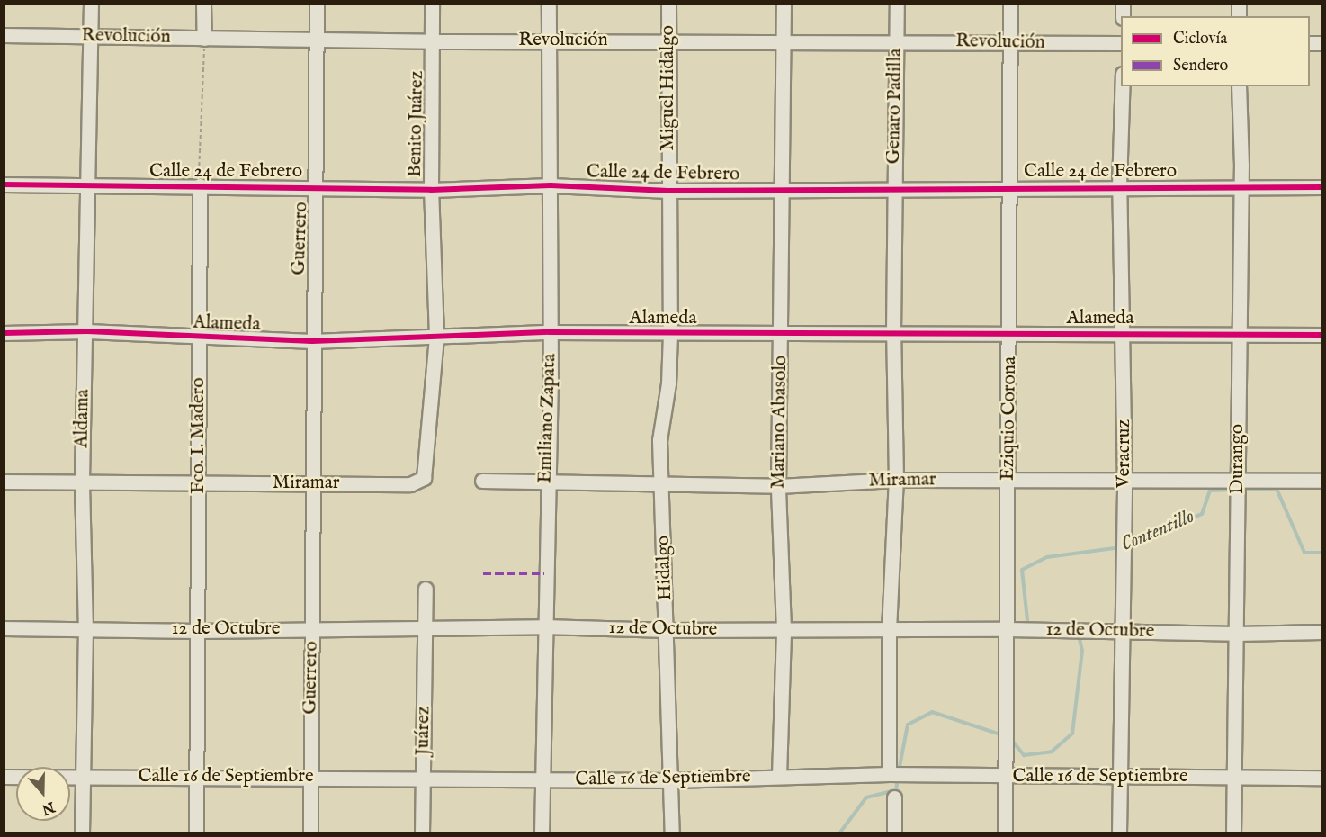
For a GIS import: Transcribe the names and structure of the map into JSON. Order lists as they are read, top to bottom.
{
  "streets": {
    "street": [
      "Revolución",
      "Miguel Hidalgo",
      "Genaro Padilla",
      "Benito Juárez",
      "Calle 24 de Febrero",
      "Guerrero",
      "Alameda",
      "Aldama",
      "Emiliano Zapata",
      "Eziquio Corona",
      "Mariano Abasolo",
      "Fco. I. Madero",
      "Veracruz",
      "Durango",
      "Miramar",
      "Hidalgo",
      "12 de Octubre",
      "Juárez",
      "Calle 16 de Septiembre"
    ]
  },
  "crossings": [
    ["Revolución", "Miguel Hidalgo"],
    ["Revolución", "Genaro Padilla"],
    ["Revolución", "Benito Juárez"],
    ["Revolución", "Guerrero"],
    ["Revolución", "Aldama"],
    ["Revolución", "Emiliano Zapata"],
    ["Revolución", "Eziquio Corona"],
    ["Revolución", "Mariano Abasolo"],
    ["Miguel Hidalgo", "Calle 24 de Febrero"],
    ["Miguel Hidalgo", "Alameda"],
    ["Miguel Hidalgo", "Hidalgo"],
    ["Genaro Padilla", "Calle 24 de Febrero"],
    ["Genaro Padilla", "Alameda"],
    ["Genaro Padilla", "Miramar"],
    ["Genaro Padilla", "12 de Octubre"],
    ["Genaro Padilla", "Calle 16 de Septiembre"],
    ["Benito Juárez", "Calle 24 de Febrero"],
    ["Benito Juárez", "Alameda"],
    ["Benito Juárez", "Miramar"],
    ["Calle 24 de Febrero", "Guerrero"],
    ["Calle 24 de Febrero", "Aldama"],
    ["Calle 24 de Febrero", "Emiliano Zapata"],
    ["Calle 24 de Febrero", "Eziquio Corona"],
    ["Calle 24 de Febrero", "Mariano Abasolo"],
    ["Calle 24 de Febrero", "Fco. I. Madero"],
    ["Calle 24 de Febrero", "Veracruz"],
    ["Calle 24 de Febrero", "Durango"],
    ["Guerrero", "Alameda"],
    ["Guerrero", "Miramar"],
    ["Guerrero", "12 de Octubre"],
    ["Guerrero", "Calle 16 de Septiembre"],
    ["Alameda", "Aldama"],
    ["Alameda", "Emiliano Zapata"],
    ["Alameda", "Eziquio Corona"],
    ["Alameda", "Mariano Abasolo"],
    ["Alameda", "Fco. I. Madero"],
    ["Alameda", "Veracruz"],
    ["Alameda", "Durango"],
    ["Alameda", "Miramar"],
    ["Alameda", "Hidalgo"],
    ["Aldama", "Miramar"],
    ["Aldama", "12 de Octubre"],
    ["Aldama", "Calle 16 de Septiembre"],
    ["Emiliano Zapata", "Miramar"],
    ["Emiliano Zapata", "12 de Octubre"],
    ["Emiliano Zapata", "Calle 16 de Septiembre"],
    ["Eziquio Corona", "Miramar"],
    ["Eziquio Corona", "12 de Octubre"],
    ["Eziquio Corona", "Calle 16 de Septiembre"],
    ["Mariano Abasolo", "Miramar"],
    ["Mariano Abasolo", "12 de Octubre"],
    ["Mariano Abasolo", "Calle 16 de Septiembre"],
    ["Fco. I. Madero", "Miramar"],
    ["Fco. I. Madero", "12 de Octubre"],
    ["Fco. I. Madero", "Calle 16 de Septiembre"],
    ["Veracruz", "Miramar"],
    ["Veracruz", "12 de Octubre"],
    ["Veracruz", "Calle 16 de Septiembre"],
    ["Durango", "Miramar"],
    ["Durango", "12 de Octubre"],
    ["Durango", "Calle 16 de Septiembre"],
    ["Miramar", "Hidalgo"],
    ["Hidalgo", "12 de Octubre"],
    ["Hidalgo", "Calle 16 de Septiembre"],
    ["12 de Octubre", "Juárez"],
    ["Juárez", "Calle 16 de Septiembre"]
  ],
  "water": ["Contentillo"],
  "legend": ["Ciclovía", "Sendero"],
  "north": "bottom"
}
